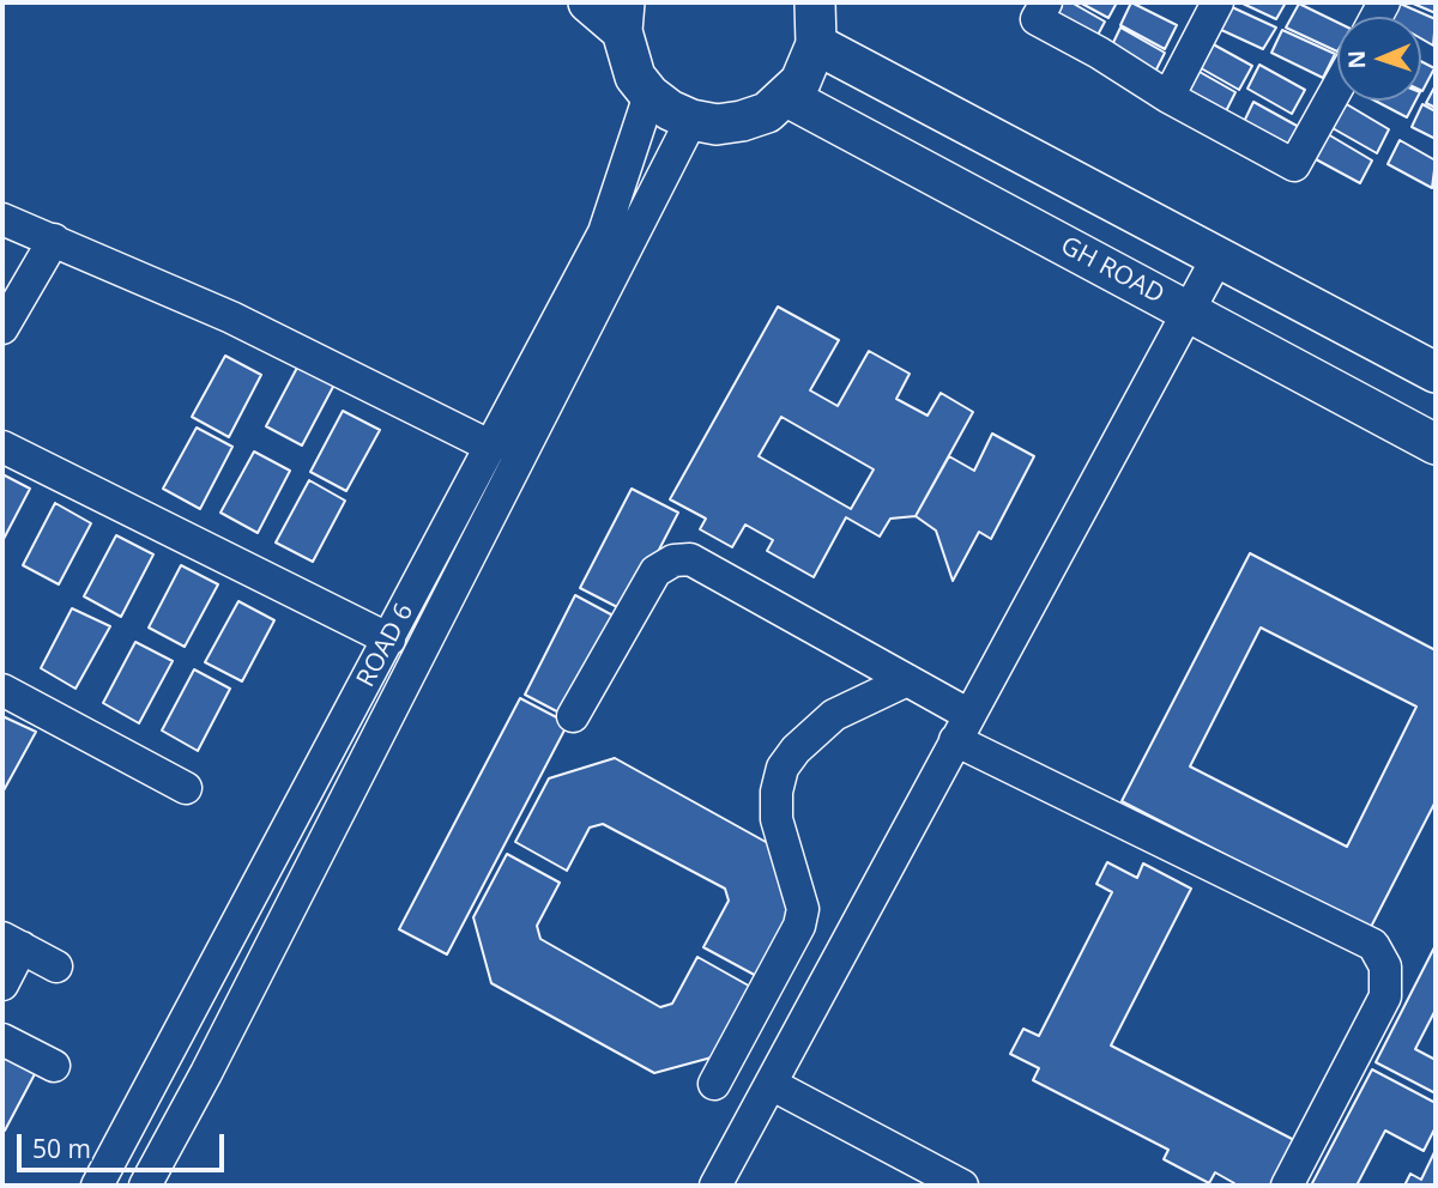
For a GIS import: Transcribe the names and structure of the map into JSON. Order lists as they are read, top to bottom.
{
  "streets": {
    "main road": ["GH ROAD"],
    "street": ["ROAD 6"]
  },
  "scale_bar": "50 m",
  "north": "left"
}
